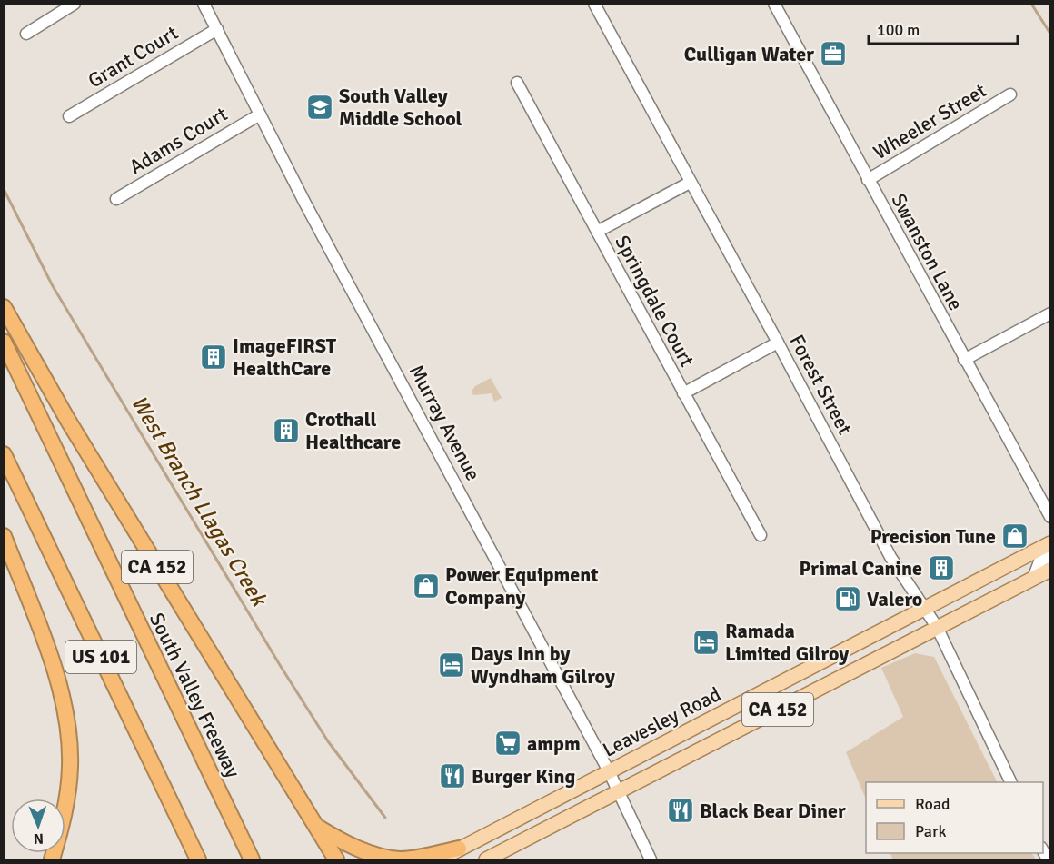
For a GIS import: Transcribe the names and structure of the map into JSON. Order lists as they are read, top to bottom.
{
  "streets": {
    "highway": ["CA 152", "US 101", "South Valley Freeway"],
    "main road": ["Leavesley Road"],
    "street": [
      "Grant Court",
      "Wheeler Street",
      "Adams Court",
      "Swanston Lane",
      "Springdale Court",
      "Forest Street",
      "Murray Avenue"
    ]
  },
  "crossings": [
    ["Grant Court", "Murray Avenue"],
    ["Wheeler Street", "Swanston Lane"],
    ["Adams Court", "Murray Avenue"],
    ["Forest Street", "Leavesley Road"],
    ["Murray Avenue", "Leavesley Road"],
    ["CA 152", "Leavesley Road"]
  ],
  "water": ["West Branch Llagas Creek"],
  "places": {
    "office": ["Culligan Water"],
    "school or university": ["South Valley Middle School"],
    "building": ["ImageFIRST HealthCare", "Crothall Healthcare", "Primal Canine"],
    "shop": ["Precision Tune", "Power Equipment Company"],
    "fuel station": ["Valero"],
    "hotel": ["Ramada Limited Gilroy", "Days Inn by Wyndham Gilroy"],
    "supermarket": ["ampm"],
    "restaurant": ["Burger King", "Black Bear Diner"]
  },
  "legend": ["Road", "Park"],
  "scale_bar": "100 m",
  "north": "bottom"
}
